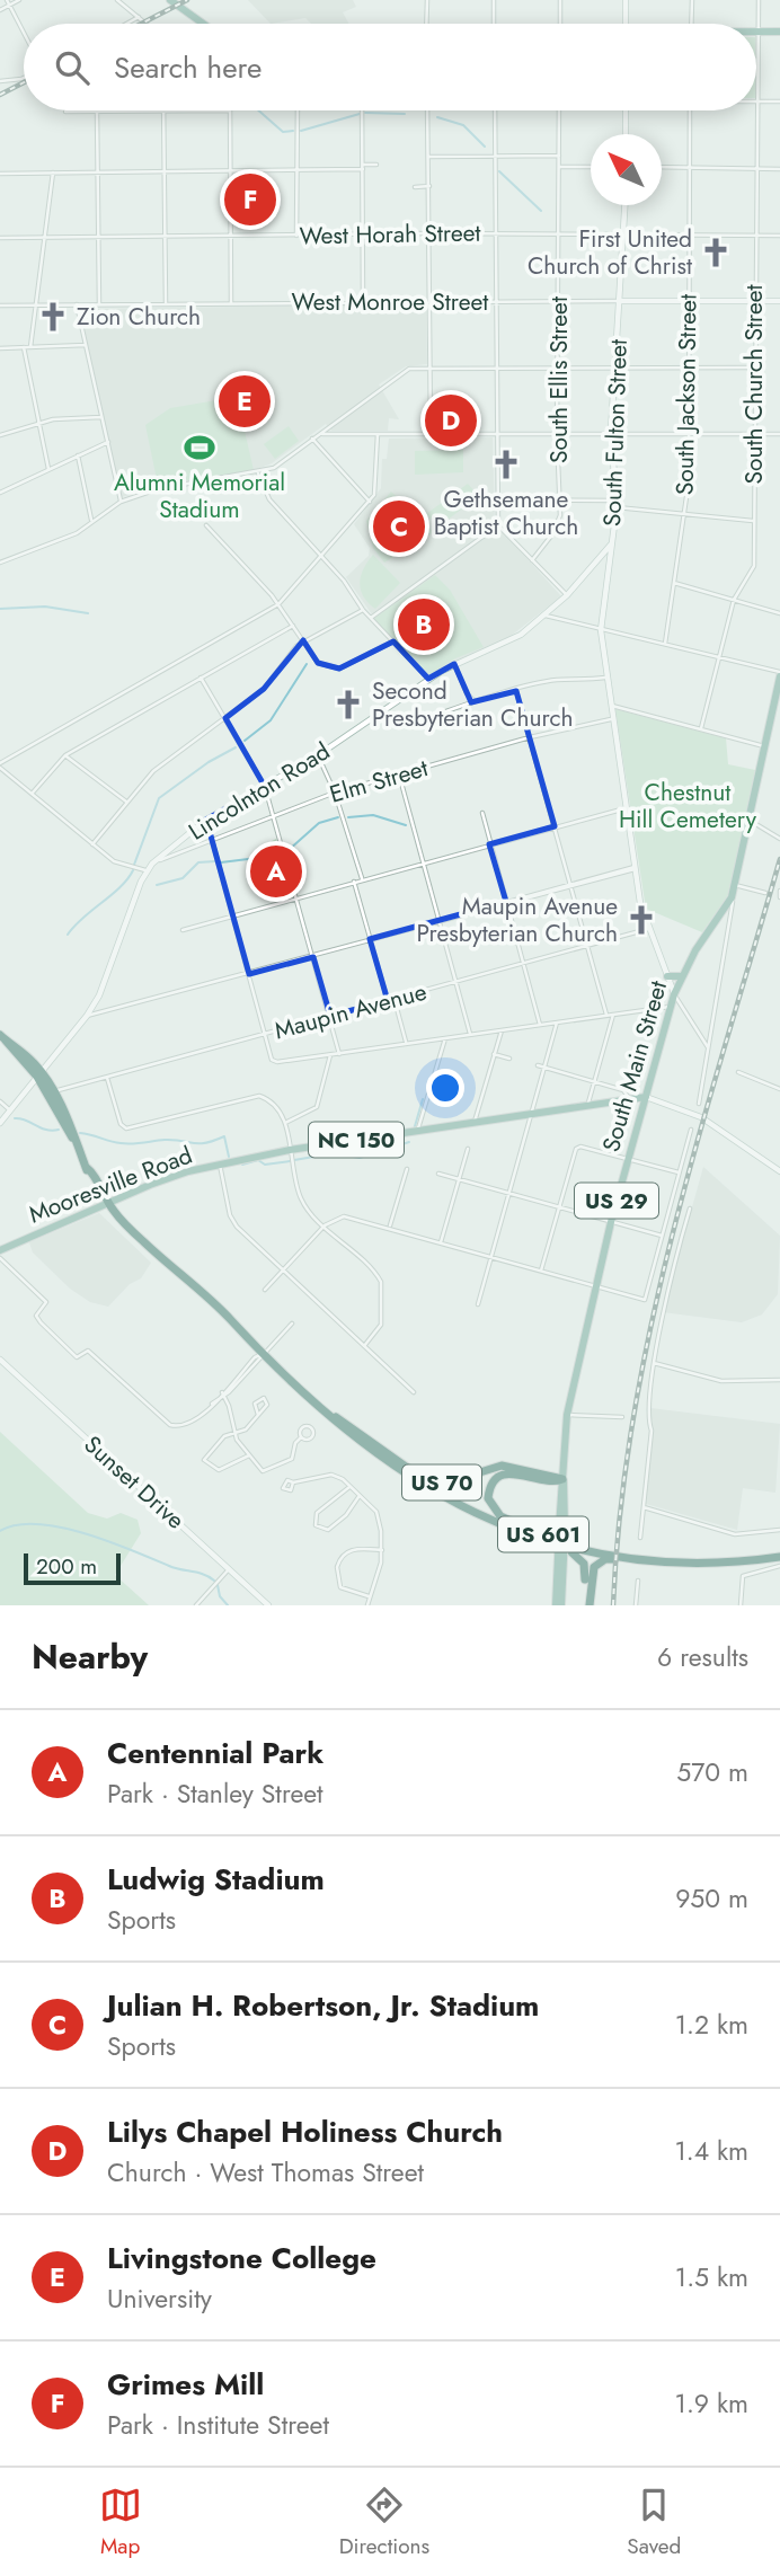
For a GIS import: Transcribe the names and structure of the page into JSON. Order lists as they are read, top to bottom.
{
  "streets": {
    "highway": ["US 70", "US 601"],
    "main road": [
      "South Main Street",
      "NC 150",
      "Mooresville Road",
      "US 29"
    ],
    "street": [
      "West Horah Street",
      "West Monroe Street",
      "South Ellis Street",
      "South Church Street",
      "South Jackson Street",
      "South Fulton Street",
      "Elm Street",
      "Lincolnton Road",
      "Maupin Avenue",
      "Sunset Drive"
    ]
  },
  "crossings": [
    ["West Horah Street", "South Ellis Street"],
    ["West Horah Street", "South Church Street"],
    ["West Horah Street", "South Jackson Street"],
    ["West Horah Street", "South Fulton Street"],
    ["West Monroe Street", "South Ellis Street"],
    ["West Monroe Street", "South Church Street"],
    ["West Monroe Street", "South Jackson Street"],
    ["West Monroe Street", "South Fulton Street"],
    ["South Fulton Street", "Elm Street"],
    ["South Fulton Street", "Lincolnton Road"],
    ["South Fulton Street", "Maupin Avenue"],
    ["South Fulton Street", "South Main Street"],
    ["Elm Street", "Lincolnton Road"],
    ["Lincolnton Road", "US 70"],
    ["Maupin Avenue", "US 70"],
    ["South Main Street", "Mooresville Road"],
    ["South Main Street", "US 70"],
    ["Mooresville Road", "US 70"],
    ["US 70", "US 601"]
  ],
  "parks": ["Chestnut Hill Cemetery"],
  "places": {
    "church": [
      "First United Church of Christ",
      "Zion Church",
      "Gethsemane Baptist Church",
      "Second Presbyterian Church",
      "Maupin Avenue Presbyterian Church"
    ],
    "sports": ["Alumni Memorial Stadium"]
  },
  "scale_bar": "200 m",
  "north": "top left",
  "page": {
    "search": "Search here",
    "pins": [
      "F",
      "E",
      "D",
      "C",
      "B",
      "A"
    ],
    "scale": "200 m",
    "heading": ["Nearby", "6 results"],
    "list": [
      {
        "mark": "A",
        "name": "Centennial Park",
        "note": "Park · Stanley Street",
        "value": "570 m"
      },
      {
        "mark": "B",
        "name": "Ludwig Stadium",
        "note": "Sports",
        "value": "950 m"
      },
      {
        "mark": "C",
        "name": "Julian H. Robertson, Jr. Stadium",
        "note": "Sports",
        "value": "1.2 km"
      },
      {
        "mark": "D",
        "name": "Lilys Chapel Holiness Church",
        "note": "Church · West Thomas Street",
        "value": "1.4 km"
      },
      {
        "mark": "E",
        "name": "Livingstone College",
        "note": "University",
        "value": "1.5 km"
      },
      {
        "mark": "F",
        "name": "Grimes Mill",
        "note": "Park · Institute Street",
        "value": "1.9 km"
      }
    ],
    "nav": ["Map", "Directions", "Saved"]
  }
}
